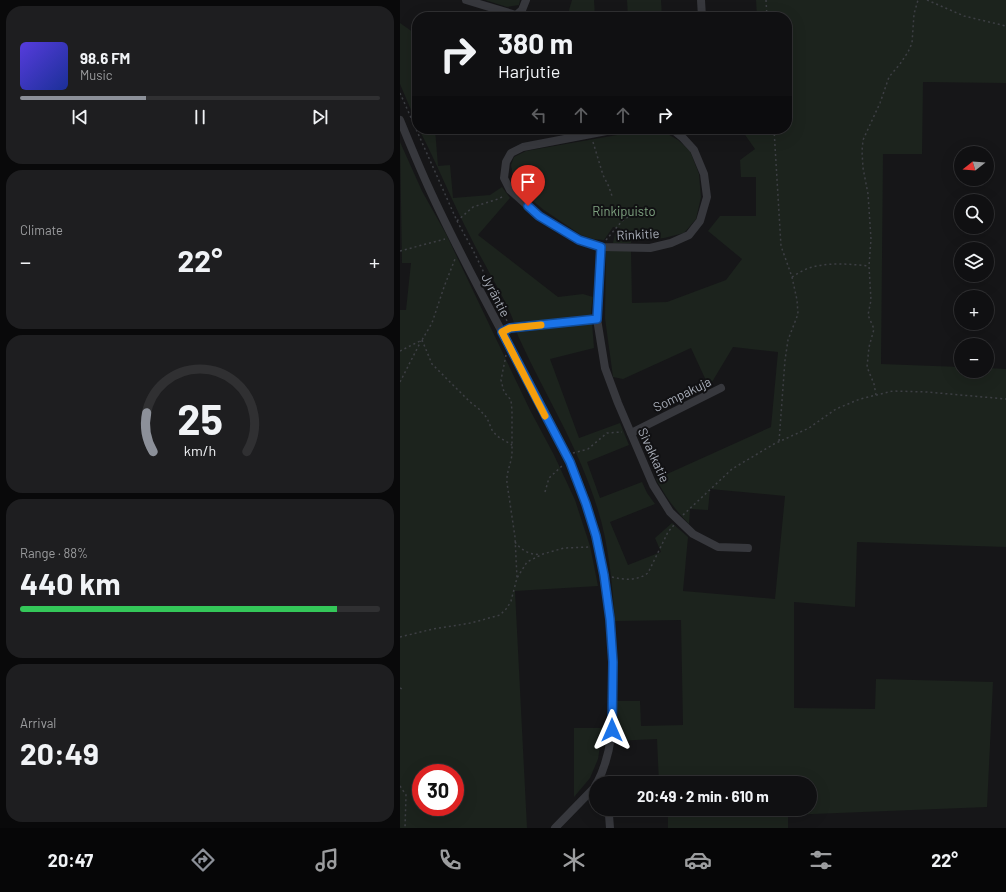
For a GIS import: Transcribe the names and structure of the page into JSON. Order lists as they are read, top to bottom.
{
  "streets": {
    "street": [
      "Rinkitie",
      "Jyräntie",
      "Sompakuja",
      "Sivakkatie"
    ]
  },
  "crossings": [
    ["Rinkitie", "Sivakkatie"],
    ["Sompakuja", "Sivakkatie"]
  ],
  "parks": ["Rinkipuisto"],
  "north": "left",
  "page": {
    "turn": ["380 m", "Harjutie"],
    "song": ["98.6 FM", "Music"],
    "map_buttons": ["+", "−"],
    "tile": [
      "Climate",
      ["Range · 88%", "440 km"],
      ["Arrival", "20:49"]
    ],
    "heat": ["−", "22°", "+"],
    "limit": "30",
    "trip": "20:49 · 2 min · 610 m",
    "tabs": ["20:47", "22°"],
    "gauge": ["25", "km/h"]
  }
}
